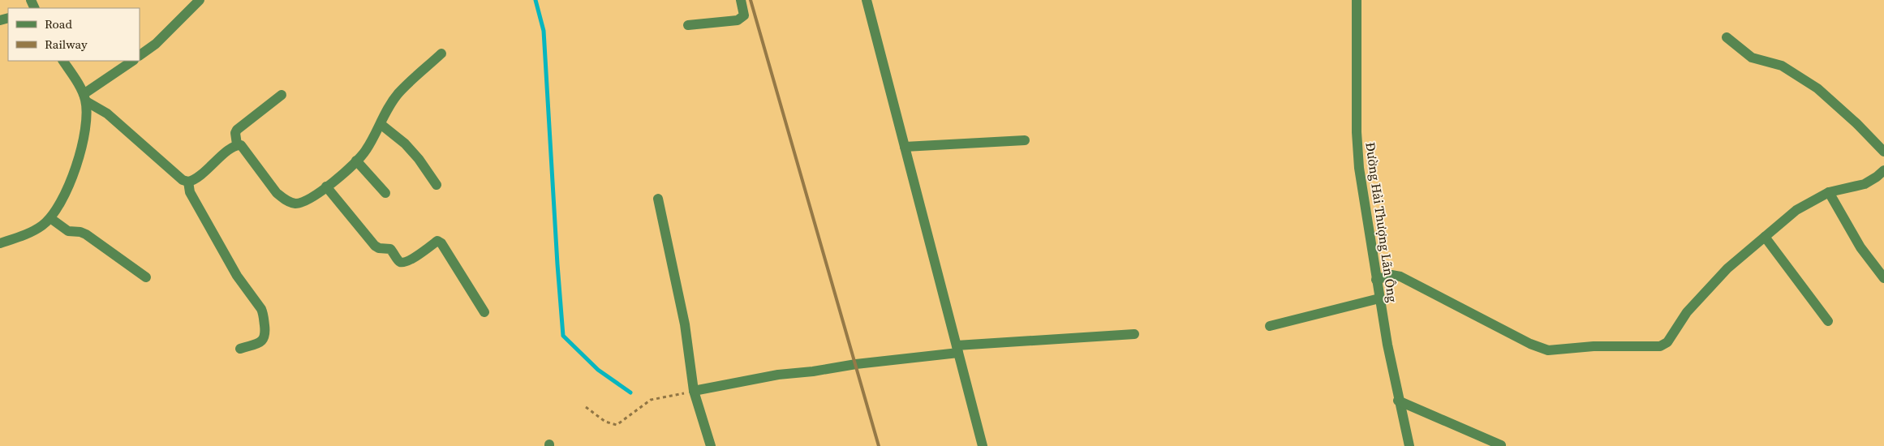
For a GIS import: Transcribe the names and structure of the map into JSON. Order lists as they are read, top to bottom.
{
  "streets": {
    "street": ["Đường Hải Thượng Lãn Ông"]
  },
  "legend": ["Road", "Railway"]
}
